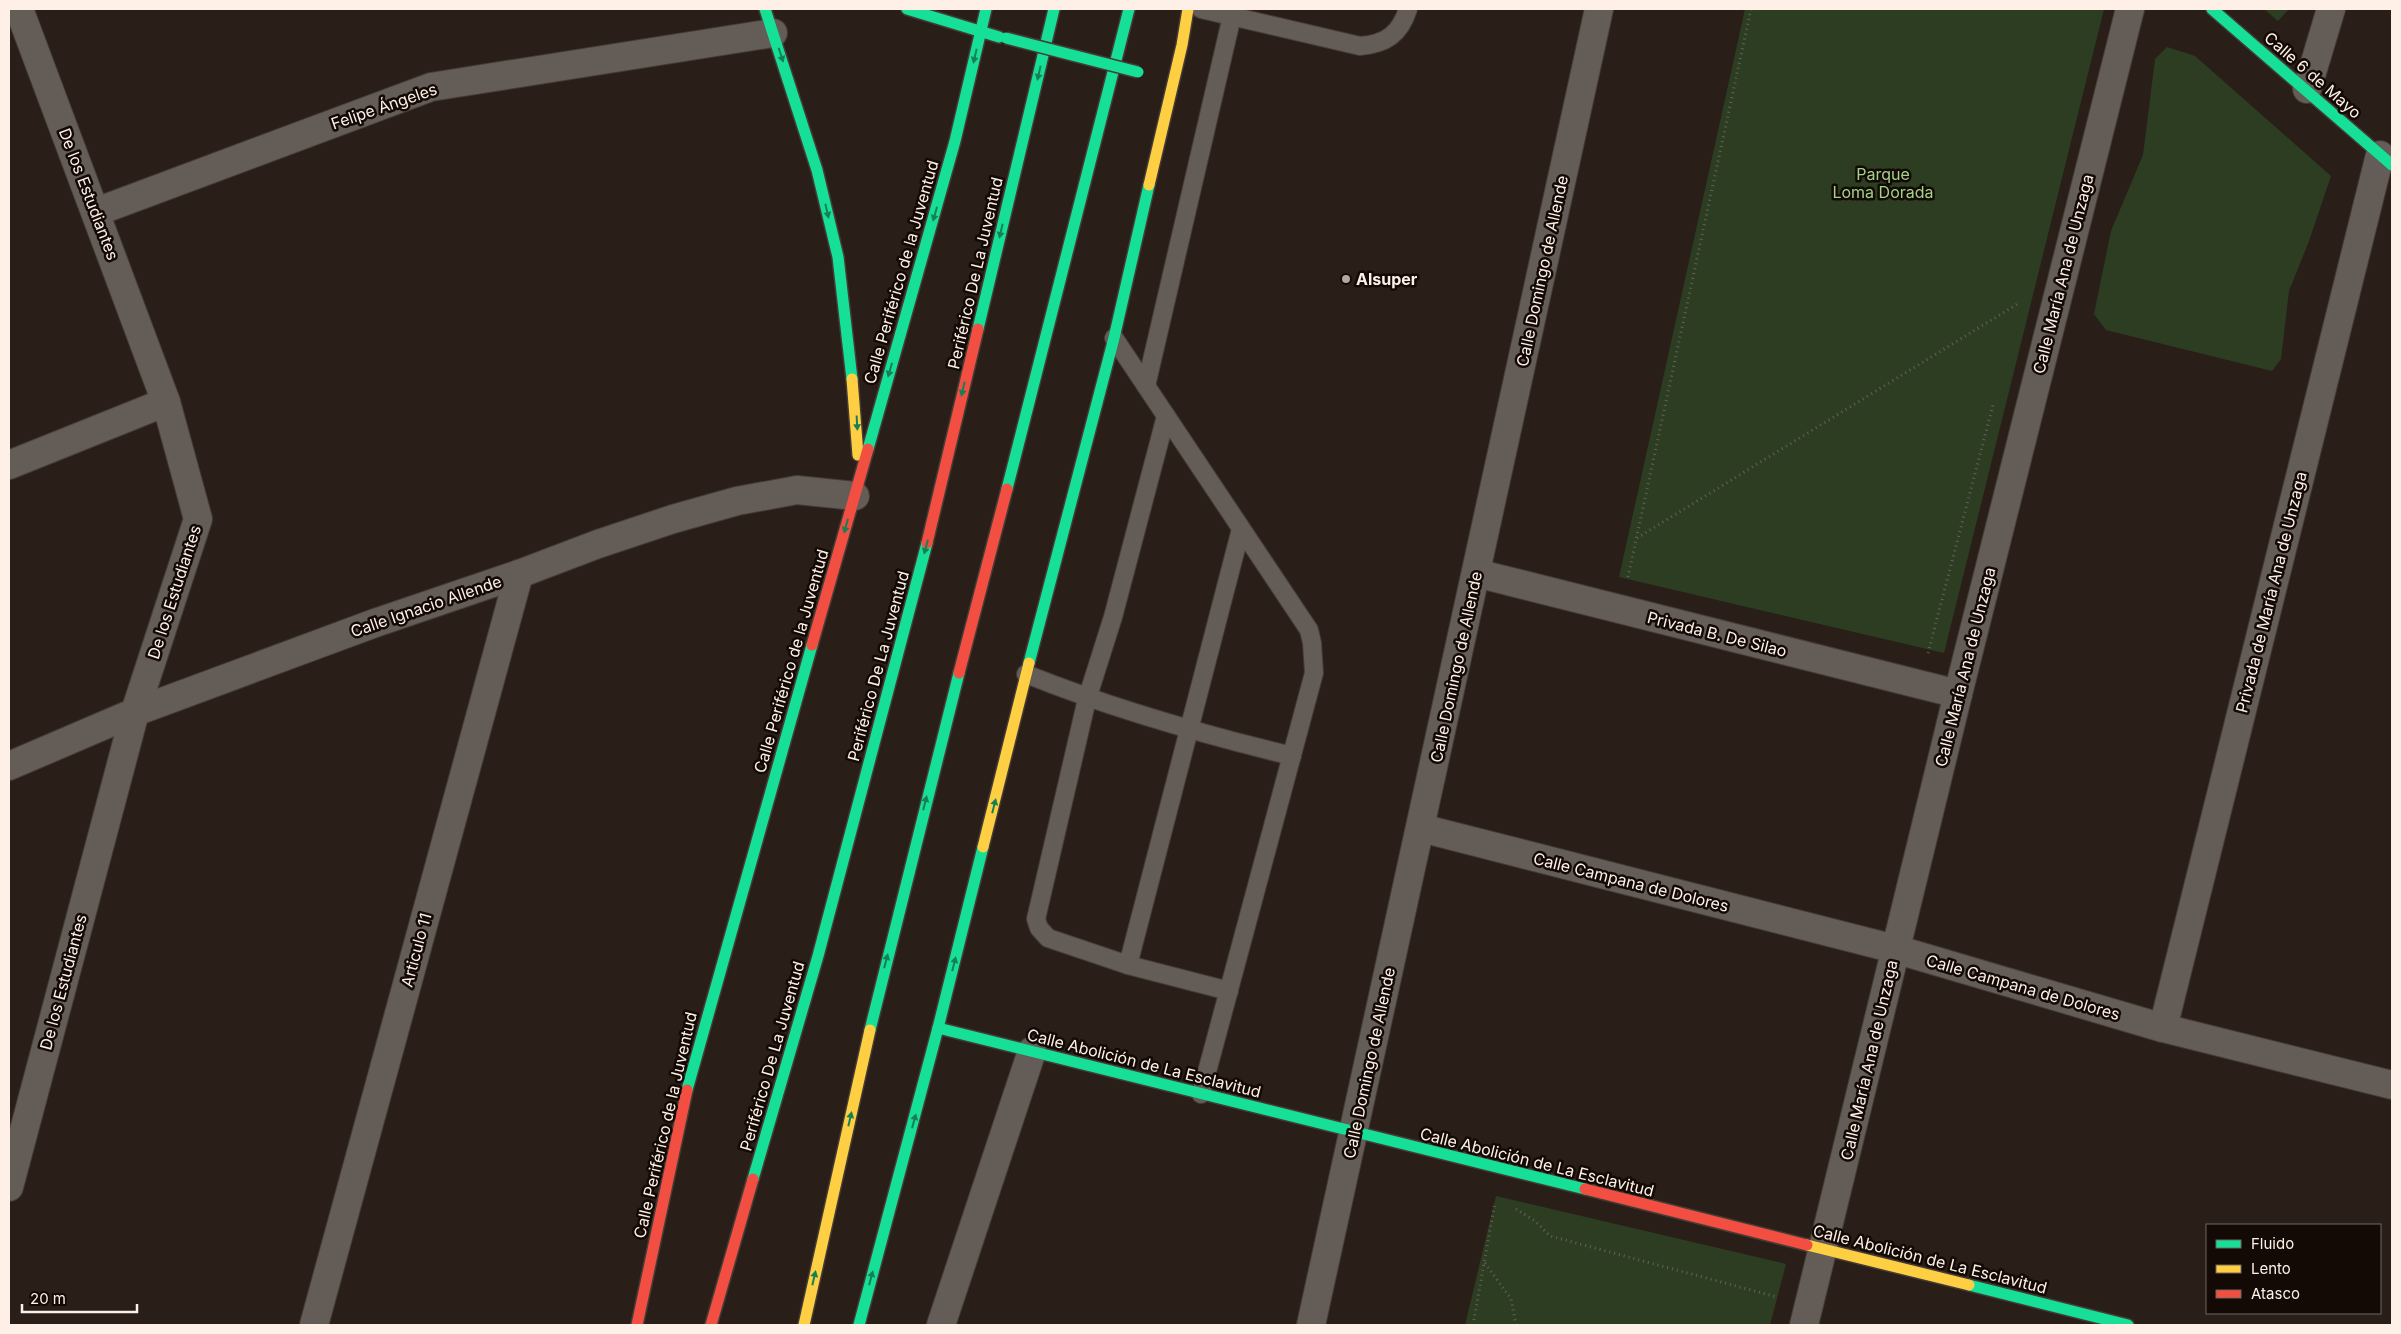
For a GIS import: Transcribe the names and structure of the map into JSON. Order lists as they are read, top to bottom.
{
  "streets": {
    "main road": [
      "Calle 6 de Mayo",
      "Calle Periférico de la Juventud",
      "Periférico De La Juventud",
      "Calle Abolición de La Esclavitud"
    ],
    "street": [
      "Felipe Ángeles",
      "De los Estudiantes",
      "Calle Domingo de Allende",
      "Calle María Ana de Unzaga",
      "Privada de María Ana de Unzaga",
      "Calle Ignacio Allende",
      "Privada B. De Silao",
      "Calle Campana de Dolores",
      "Articulo 11"
    ]
  },
  "crossings": [
    ["Calle 6 de Mayo", "Privada de María Ana de Unzaga"],
    ["Felipe Ángeles", "De los Estudiantes"],
    ["De los Estudiantes", "Calle Ignacio Allende"],
    ["Calle Domingo de Allende", "Privada B. De Silao"],
    ["Calle Domingo de Allende", "Calle Campana de Dolores"],
    ["Calle Domingo de Allende", "Calle Abolición de La Esclavitud"],
    ["Calle Periférico de la Juventud", "Calle Ignacio Allende"],
    ["Calle María Ana de Unzaga", "Privada B. De Silao"],
    ["Calle María Ana de Unzaga", "Calle Campana de Dolores"],
    ["Calle María Ana de Unzaga", "Calle Abolición de La Esclavitud"],
    ["Privada de María Ana de Unzaga", "Calle Campana de Dolores"],
    ["Calle Ignacio Allende", "Articulo 11"]
  ],
  "one_way": ["Calle Periférico de la Juventud"],
  "parks": ["Parque Loma Dorada"],
  "places": ["Alsuper"],
  "legend": ["Fluido", "Lento", "Atasco"],
  "scale_bar": "20 m"
}
